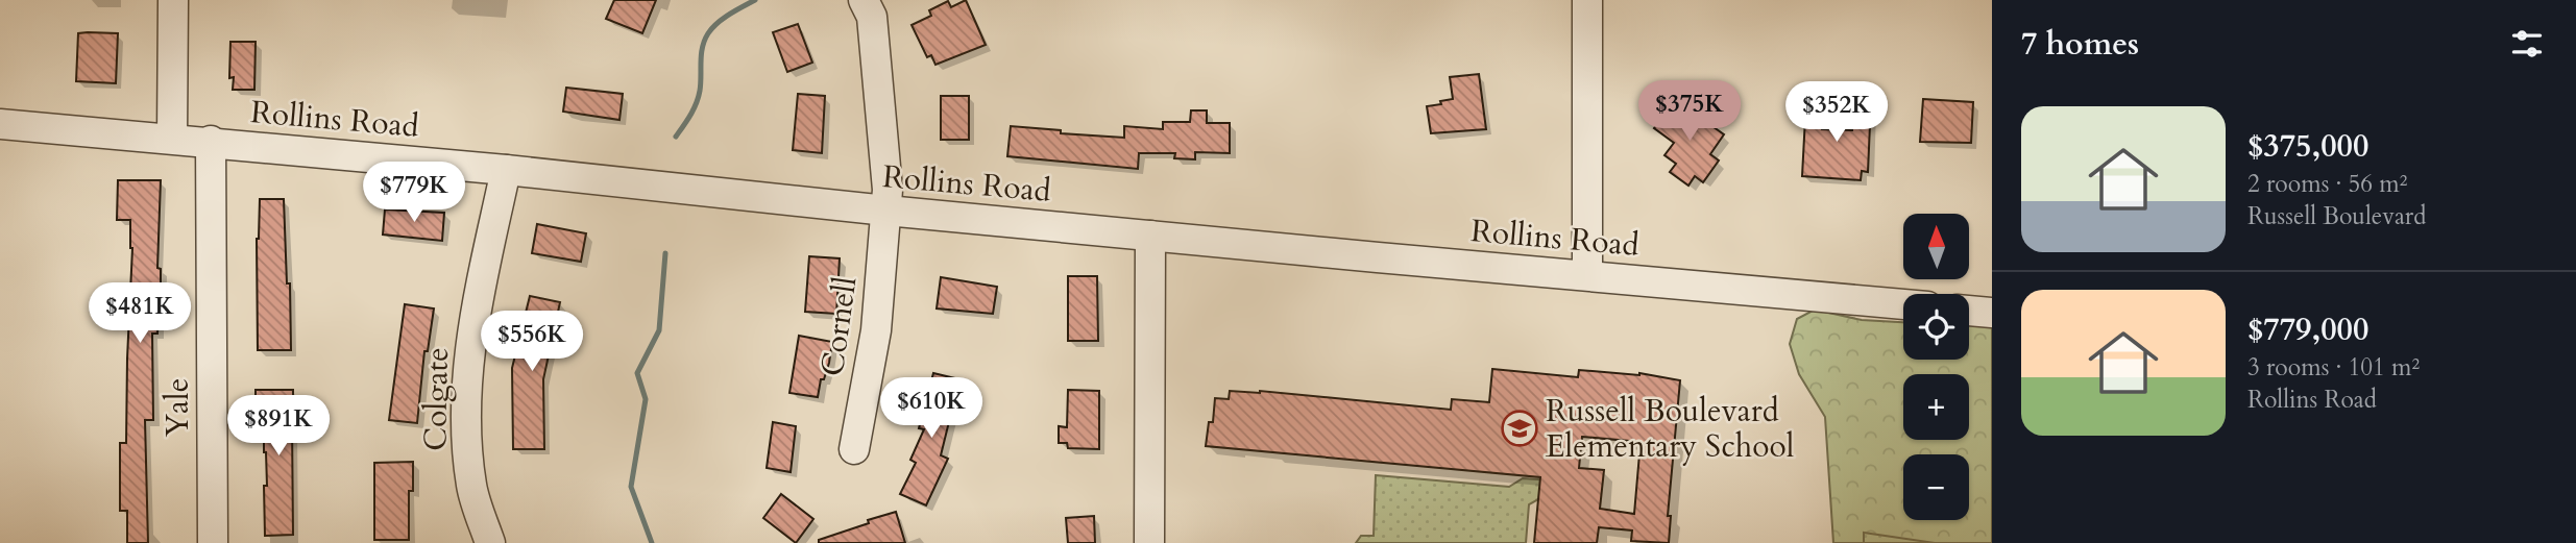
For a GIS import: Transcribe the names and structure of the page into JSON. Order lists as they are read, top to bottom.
{
  "streets": {
    "street": [
      "Rollins Road",
      "Cornell",
      "Colgate",
      "Yale"
    ]
  },
  "crossings": [
    ["Rollins Road", "Cornell"],
    ["Rollins Road", "Colgate"],
    ["Rollins Road", "Yale"]
  ],
  "places": {
    "school or university": ["Russell Boulevard Elementary School"]
  },
  "north": "top",
  "page": {
    "heading": "7 homes",
    "price": [
      "$375K",
      "$352K",
      "$779K",
      "$481K",
      "$556K",
      "$610K",
      "$891K"
    ],
    "list": [
      {
        "name": "$375,000",
        "note": "2 rooms · 56 m² · Russell Boulevard"
      },
      {
        "name": "$779,000",
        "note": "3 rooms · 101 m² · Rollins Road"
      }
    ],
    "map_buttons": ["+", "−"]
  }
}
